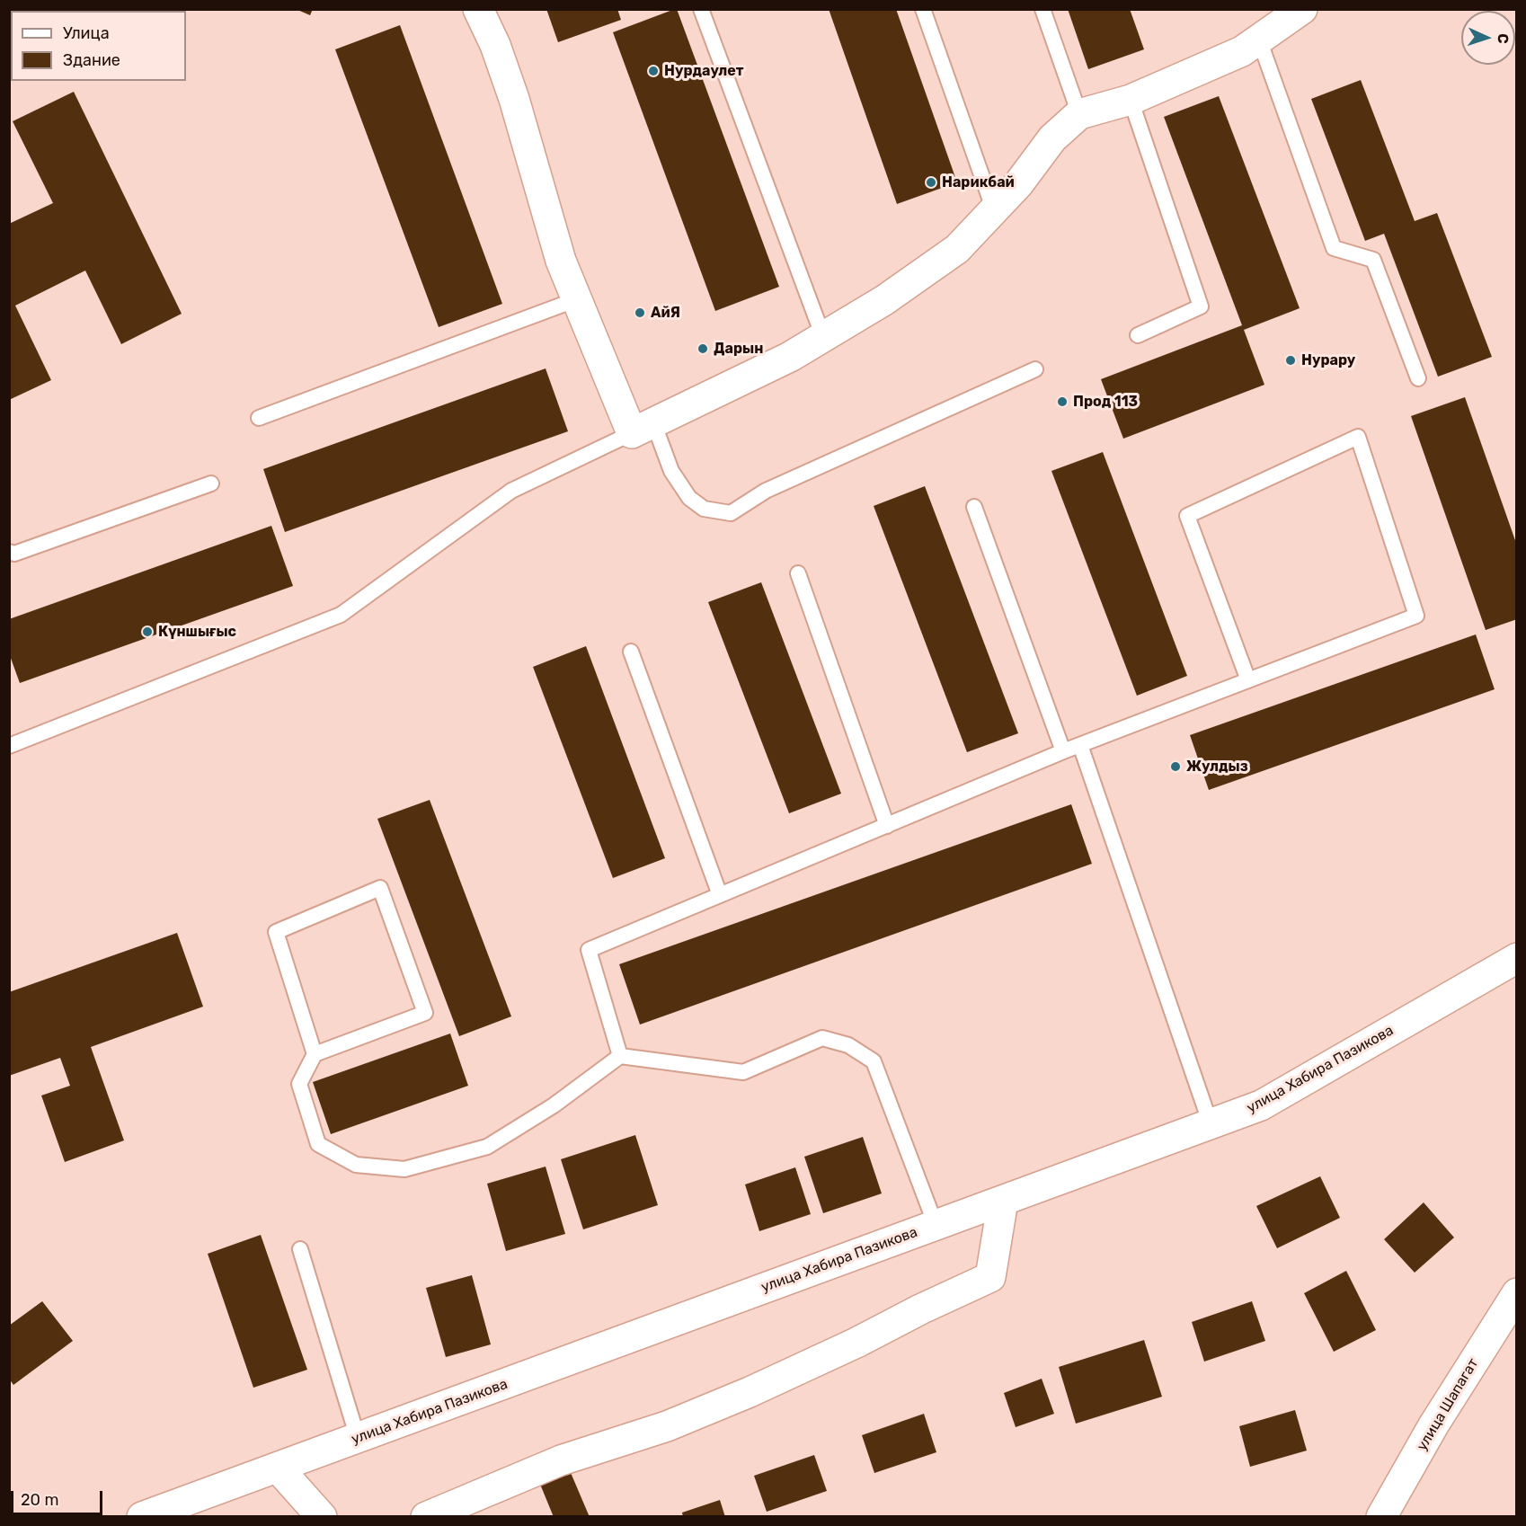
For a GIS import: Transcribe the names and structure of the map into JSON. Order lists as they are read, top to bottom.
{
  "streets": {
    "street": ["улица Хабира Пазикова", "улица Шапагат"]
  },
  "places": [
    "Нурдаулет",
    "Нарикбай",
    "АйЯ",
    "Дарын",
    "Нурару",
    "Прод 113",
    "Күншығыс",
    "Жулдыз"
  ],
  "legend": ["Улица", "Здание"],
  "scale_bar": "20 m",
  "north": "right"
}
